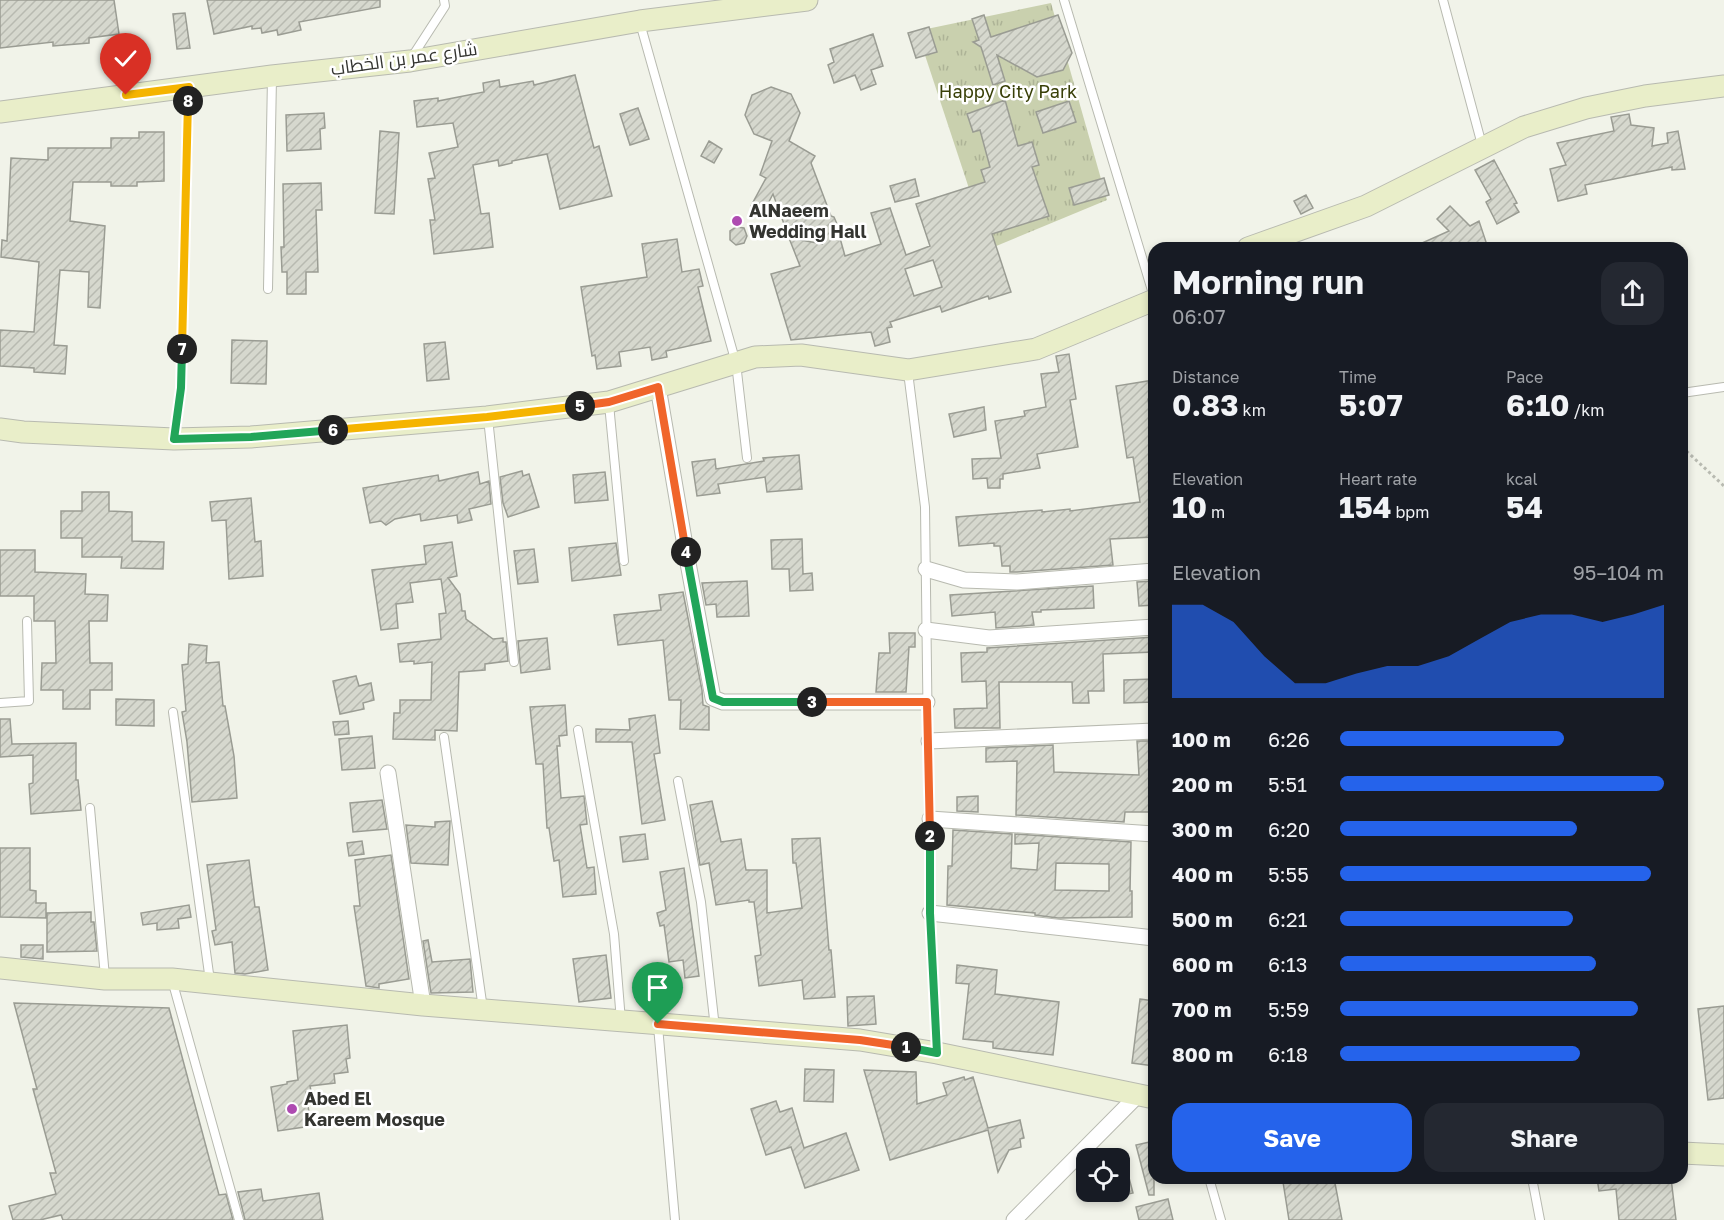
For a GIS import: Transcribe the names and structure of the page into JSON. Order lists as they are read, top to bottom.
{
  "streets": {
    "street": ["شارع عمر بن الخطاب"]
  },
  "parks": ["Happy City Park"],
  "places": ["AlNaeem Wedding Hall", "Abed El Kareem Mosque"],
  "page": {
    "pins": [
      "8",
      "7",
      "5",
      "6",
      "4",
      "3",
      "2",
      "1"
    ],
    "heading": ["Morning run", "06:07"],
    "stats": [
      ["Distance", "0.83 km"],
      ["Time", "5:07"],
      ["Pace", "6:10 /km"],
      ["Elevation", "10 m"],
      ["Heart rate", "154 bpm"],
      ["kcal", "54"]
    ],
    "chart": ["Elevation", "95–104 m"],
    "list": [
      {
        "name": "100 m",
        "note": "6:26"
      },
      {
        "name": "200 m",
        "note": "5:51"
      },
      {
        "name": "300 m",
        "note": "6:20"
      },
      {
        "name": "400 m",
        "note": "5:55"
      },
      {
        "name": "500 m",
        "note": "6:21"
      },
      {
        "name": "600 m",
        "note": "6:13"
      },
      {
        "name": "700 m",
        "note": "5:59"
      },
      {
        "name": "800 m",
        "note": "6:18"
      }
    ],
    "buttons": ["Save", "Share"]
  }
}
